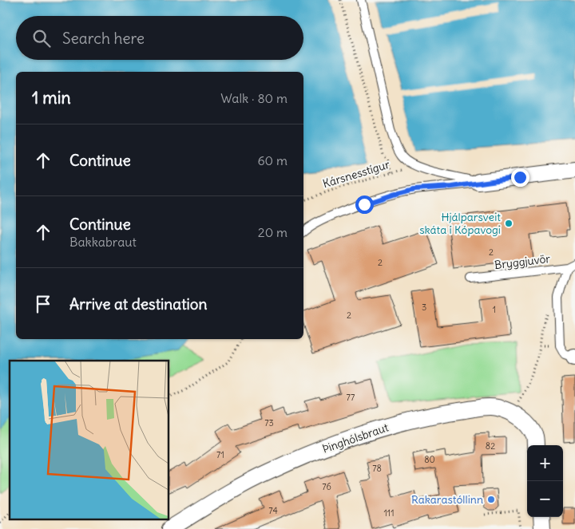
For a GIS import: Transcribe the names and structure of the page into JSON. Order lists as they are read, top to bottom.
{
  "streets": {
    "street": ["Þinghólsbraut"],
    "lane": ["Bryggjuvör"],
    "path": ["Kársnesstígur"]
  },
  "places": ["Hjálparsveit skáta í Kópavogi", "Rakarastóllinn"],
  "house_numbers": [
    "2",
    "2",
    "3",
    "1",
    "2",
    "77",
    "73",
    "82",
    "71",
    "80",
    "78",
    "76",
    "74",
    "111"
  ],
  "page": {
    "search": "Search here",
    "heading": ["1 min", "Walk · 80 m"],
    "list": [
      ["Continue", "60 m"],
      ["Continue", "Bakkabraut", "20 m"],
      "Arrive at destination"
    ],
    "map_buttons": ["+", "−"]
  }
}
